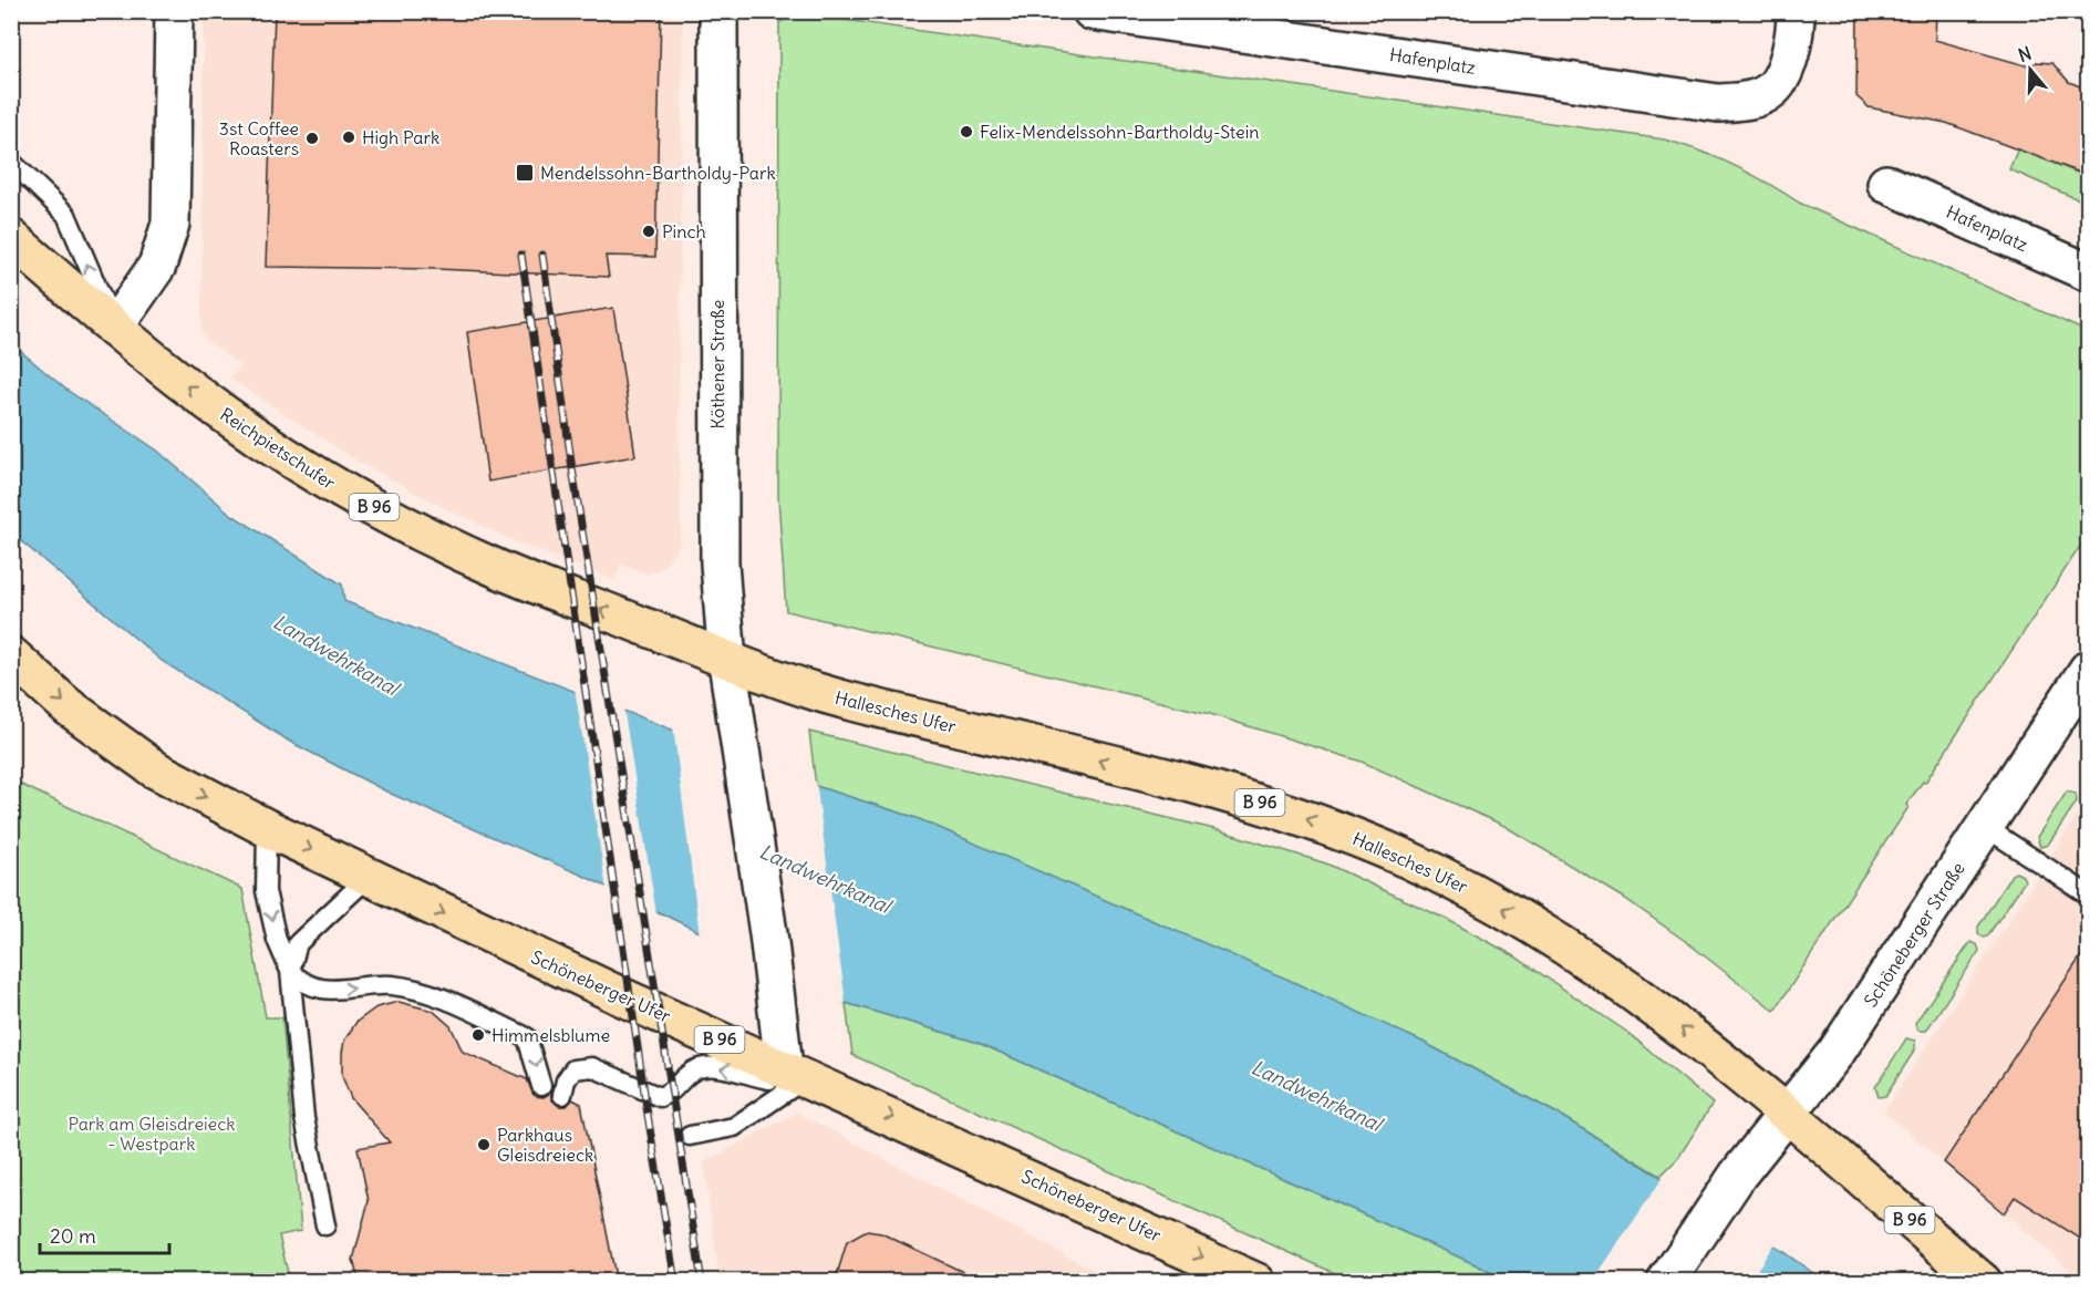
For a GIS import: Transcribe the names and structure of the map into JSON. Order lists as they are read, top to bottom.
{
  "streets": {
    "main road": [
      "Reichpietschufer",
      "B 96",
      "Hallesches Ufer",
      "Schöneberger Ufer"
    ],
    "street": ["Hafenplatz", "Köthener Straße", "Schöneberger Straße"]
  },
  "crossings": [
    ["Köthener Straße", "Reichpietschufer"],
    ["Köthener Straße", "Hallesches Ufer"],
    ["Köthener Straße", "Schöneberger Ufer"],
    ["Reichpietschufer", "Hallesches Ufer"],
    ["Hallesches Ufer", "Schöneberger Straße"]
  ],
  "one_way": ["Reichpietschufer", "Hallesches Ufer", "Schöneberger Ufer"],
  "water": ["Landwehrkanal"],
  "parks": ["Park am Gleisdreieck - Westpark"],
  "places": {
    "other": [
      "Felix-Mendelssohn-Bartholdy-Stein",
      "High Park",
      "3st Coffee Roasters",
      "Pinch",
      "Himmelsblume",
      "Parkhaus Gleisdreieck"
    ],
    "transit": ["Mendelssohn-Bartholdy-Park"]
  },
  "scale_bar": "20 m",
  "north": "top"
}
